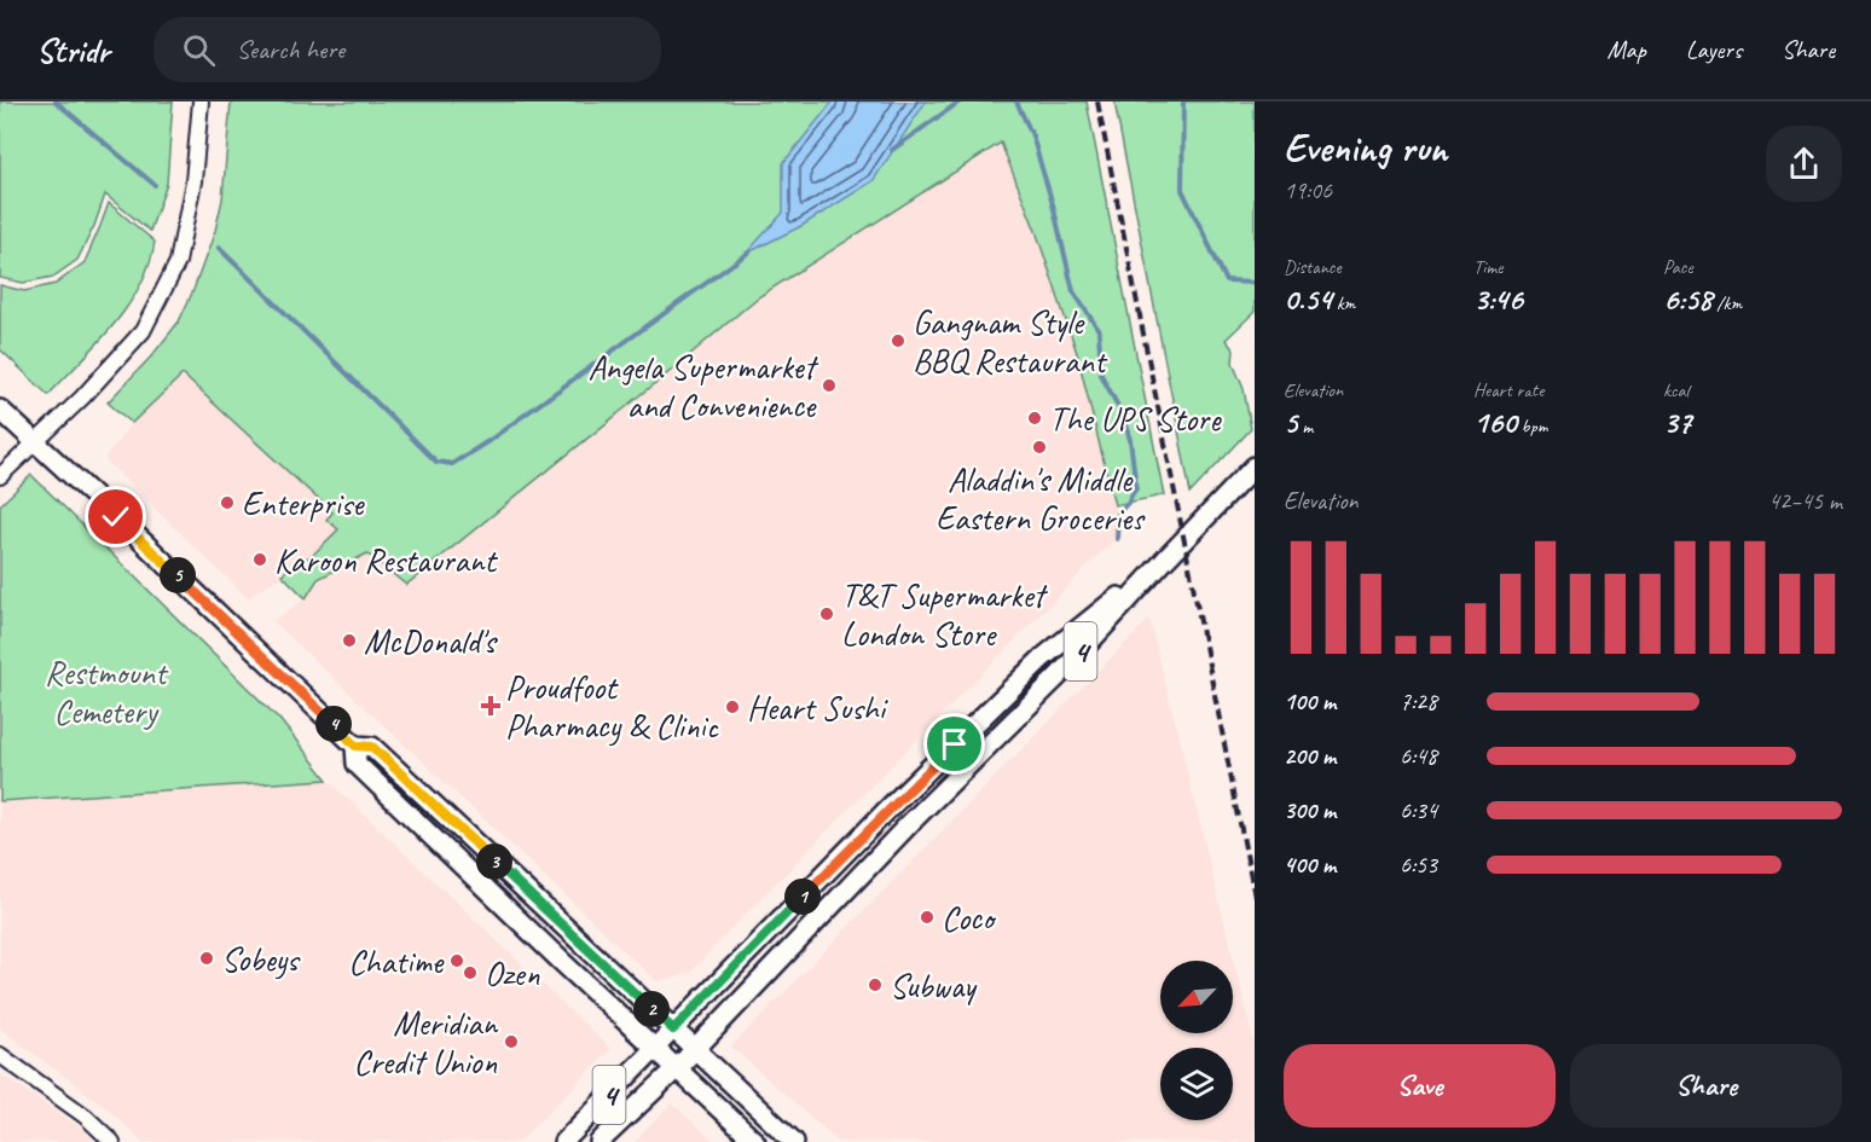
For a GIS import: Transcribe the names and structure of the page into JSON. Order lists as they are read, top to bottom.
{
  "streets": {
    "main road": ["4"]
  },
  "parks": ["Restmount Cemetery"],
  "places": {
    "other": [
      "Gangnam Style BBQ Restaurant",
      "Angela Supermarket and Convenience",
      "The UPS Store",
      "Aladdin's Middle Eastern Groceries",
      "Enterprise",
      "Karoon Restaurant",
      "T&T Supermarket London Store",
      "McDonald's",
      "Heart Sushi",
      "Coco",
      "Sobeys",
      "Chatime",
      "Ozen",
      "Subway",
      "Meridian Credit Union"
    ],
    "health": ["Proudfoot Pharmacy & Clinic"]
  },
  "north": "bottom left",
  "page": {
    "header": "Stridr",
    "search": "Search here",
    "nav": ["Map", "Layers", "Share"],
    "heading": ["Evening run", "19:06"],
    "stats": [
      ["Distance", "0.54 km"],
      ["Time", "3:46"],
      ["Pace", "6:58 /km"],
      ["Elevation", "5 m"],
      ["Heart rate", "160 bpm"],
      ["kcal", "37"]
    ],
    "chart": ["Elevation", "42–45 m"],
    "pins": [
      "5",
      "4",
      "3",
      "1",
      "2"
    ],
    "list": [
      {
        "name": "100 m",
        "note": "7:28"
      },
      {
        "name": "200 m",
        "note": "6:48"
      },
      {
        "name": "300 m",
        "note": "6:34"
      },
      {
        "name": "400 m",
        "note": "6:53"
      }
    ],
    "buttons": ["Save", "Share"]
  }
}
